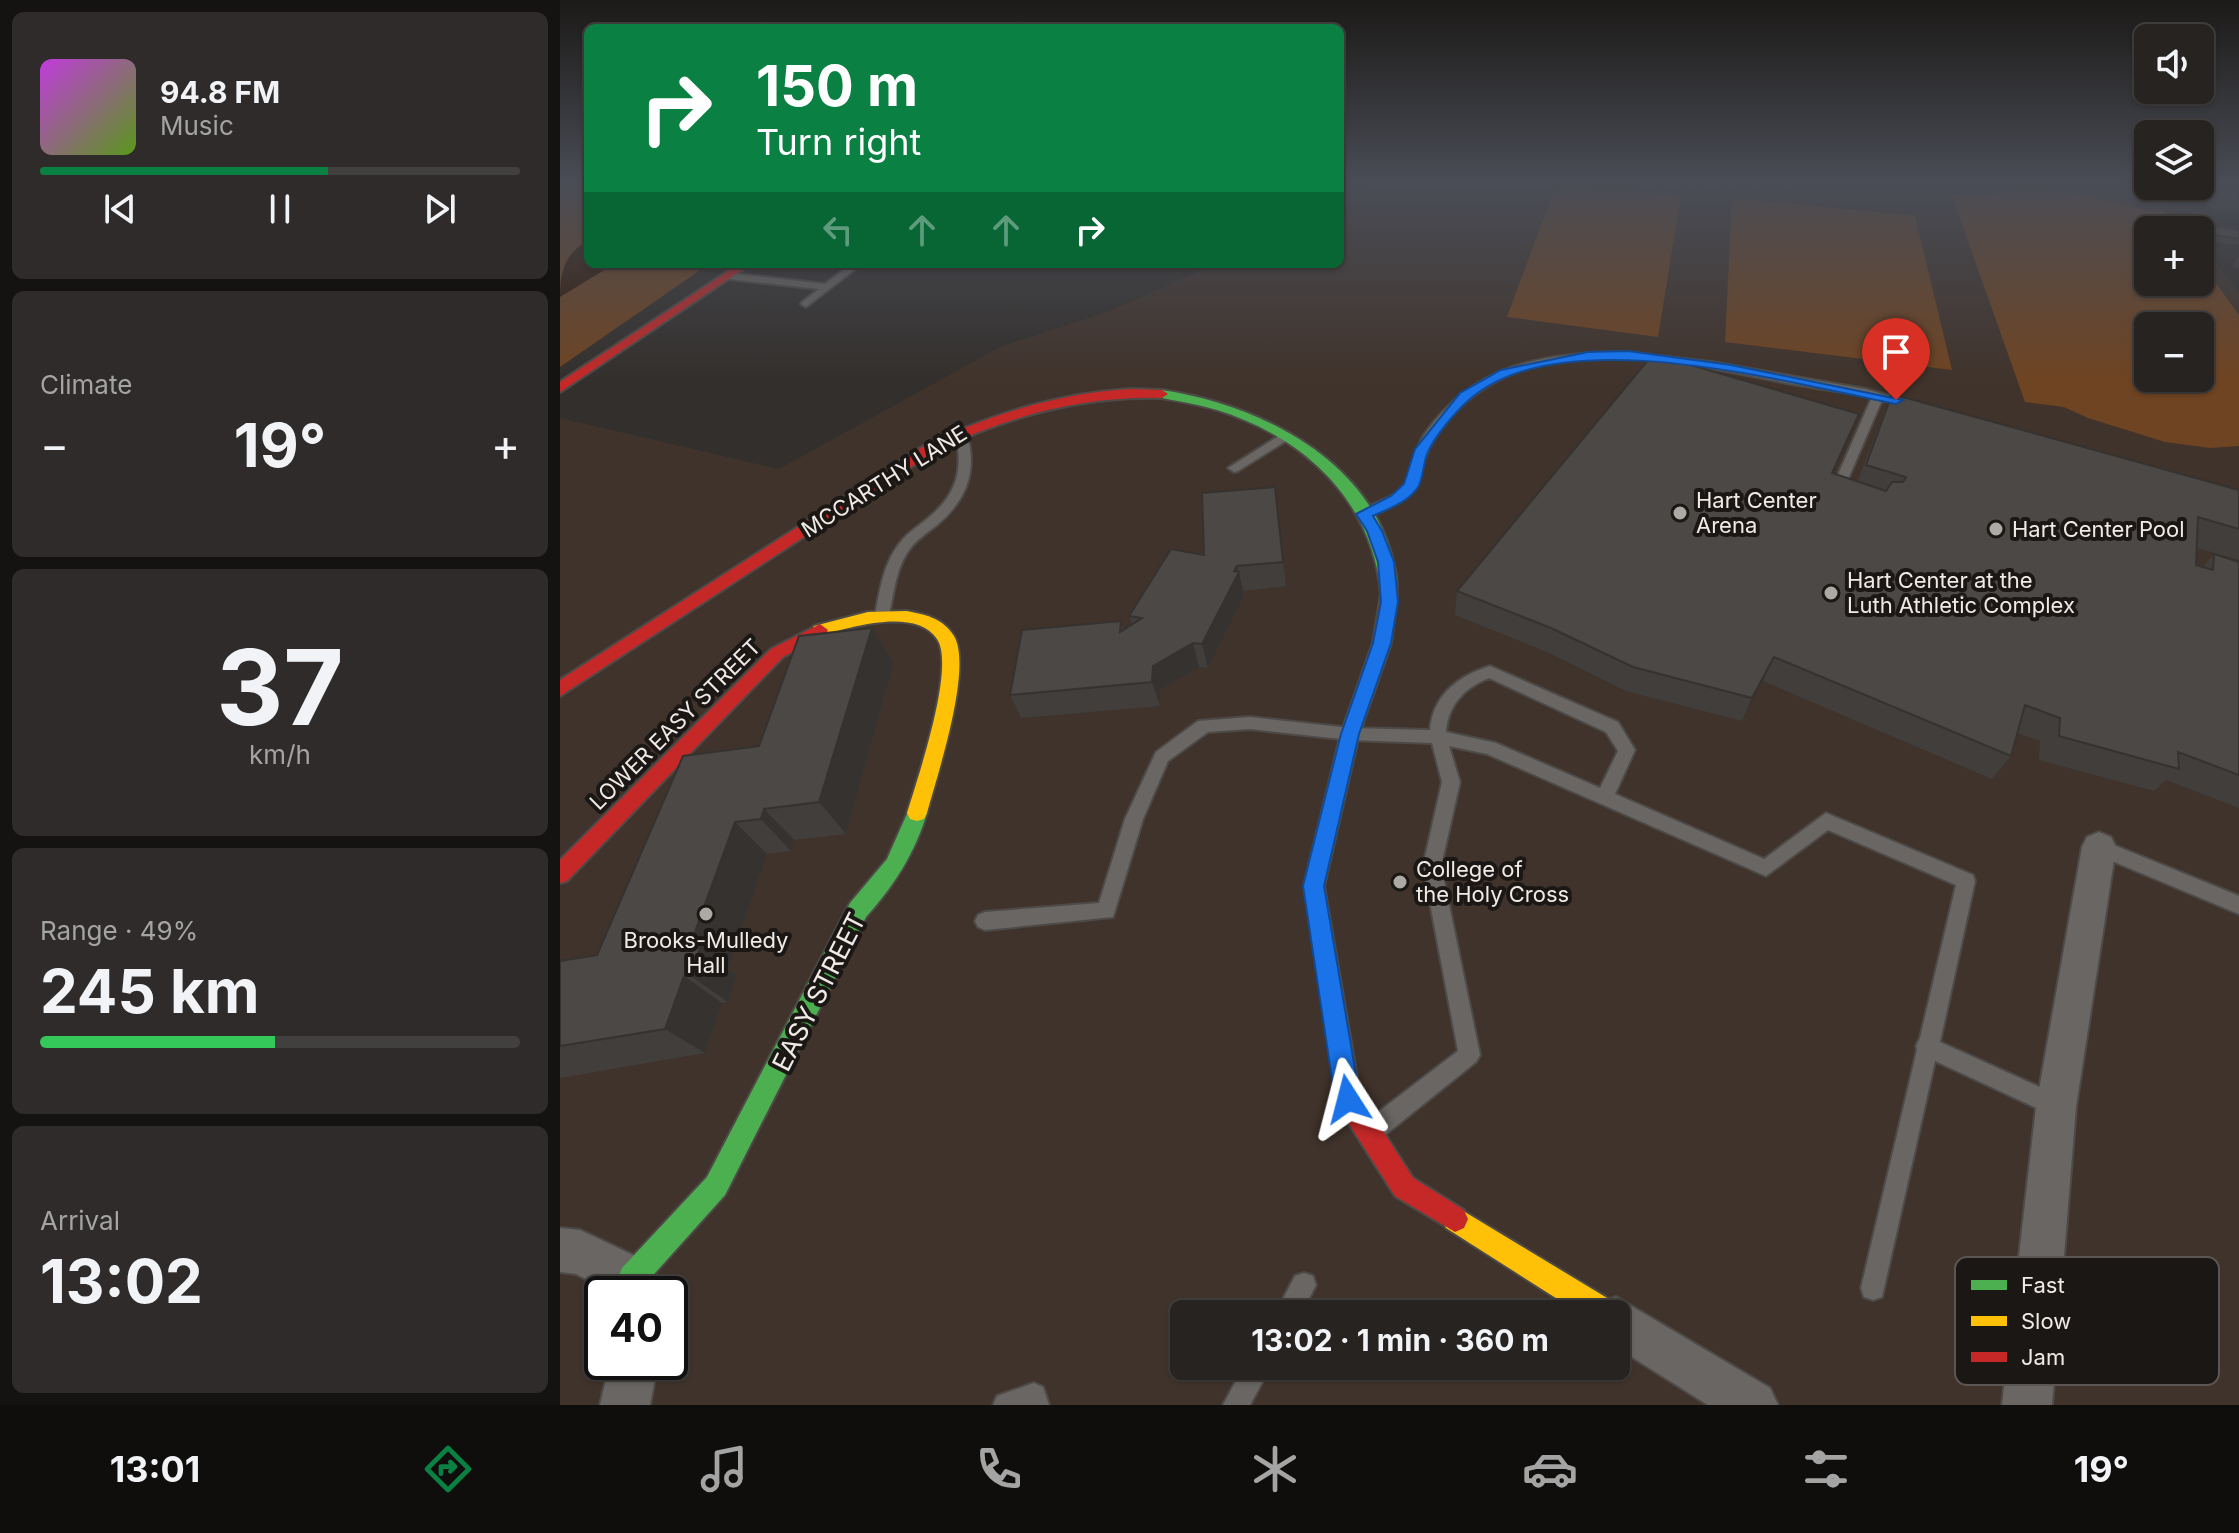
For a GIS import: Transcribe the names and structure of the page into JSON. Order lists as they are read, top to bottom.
{
  "streets": {
    "street": ["MCCARTHY LANE", "LOWER EASY STREET", "EASY STREET"]
  },
  "crossings": [
    ["LOWER EASY STREET", "EASY STREET"]
  ],
  "places": [
    "Hart Center Arena",
    "Hart Center Pool",
    "Hart Center at the Luth Athletic Complex",
    "College of the Holy Cross",
    "Brooks-Mulledy Hall"
  ],
  "legend": ["Fast", "Slow", "Jam"],
  "page": {
    "map_buttons": ["+", "−"],
    "turn": ["150 m", "Turn right"],
    "song": ["94.8 FM", "Music"],
    "tile": [
      "Climate",
      ["37", "km/h"],
      ["Range · 49%", "245 km"],
      ["Arrival", "13:02"]
    ],
    "heat": ["−", "19°", "+"],
    "limit": "40",
    "trip": "13:02 · 1 min · 360 m",
    "tabs": ["13:01", "19°"]
  }
}
